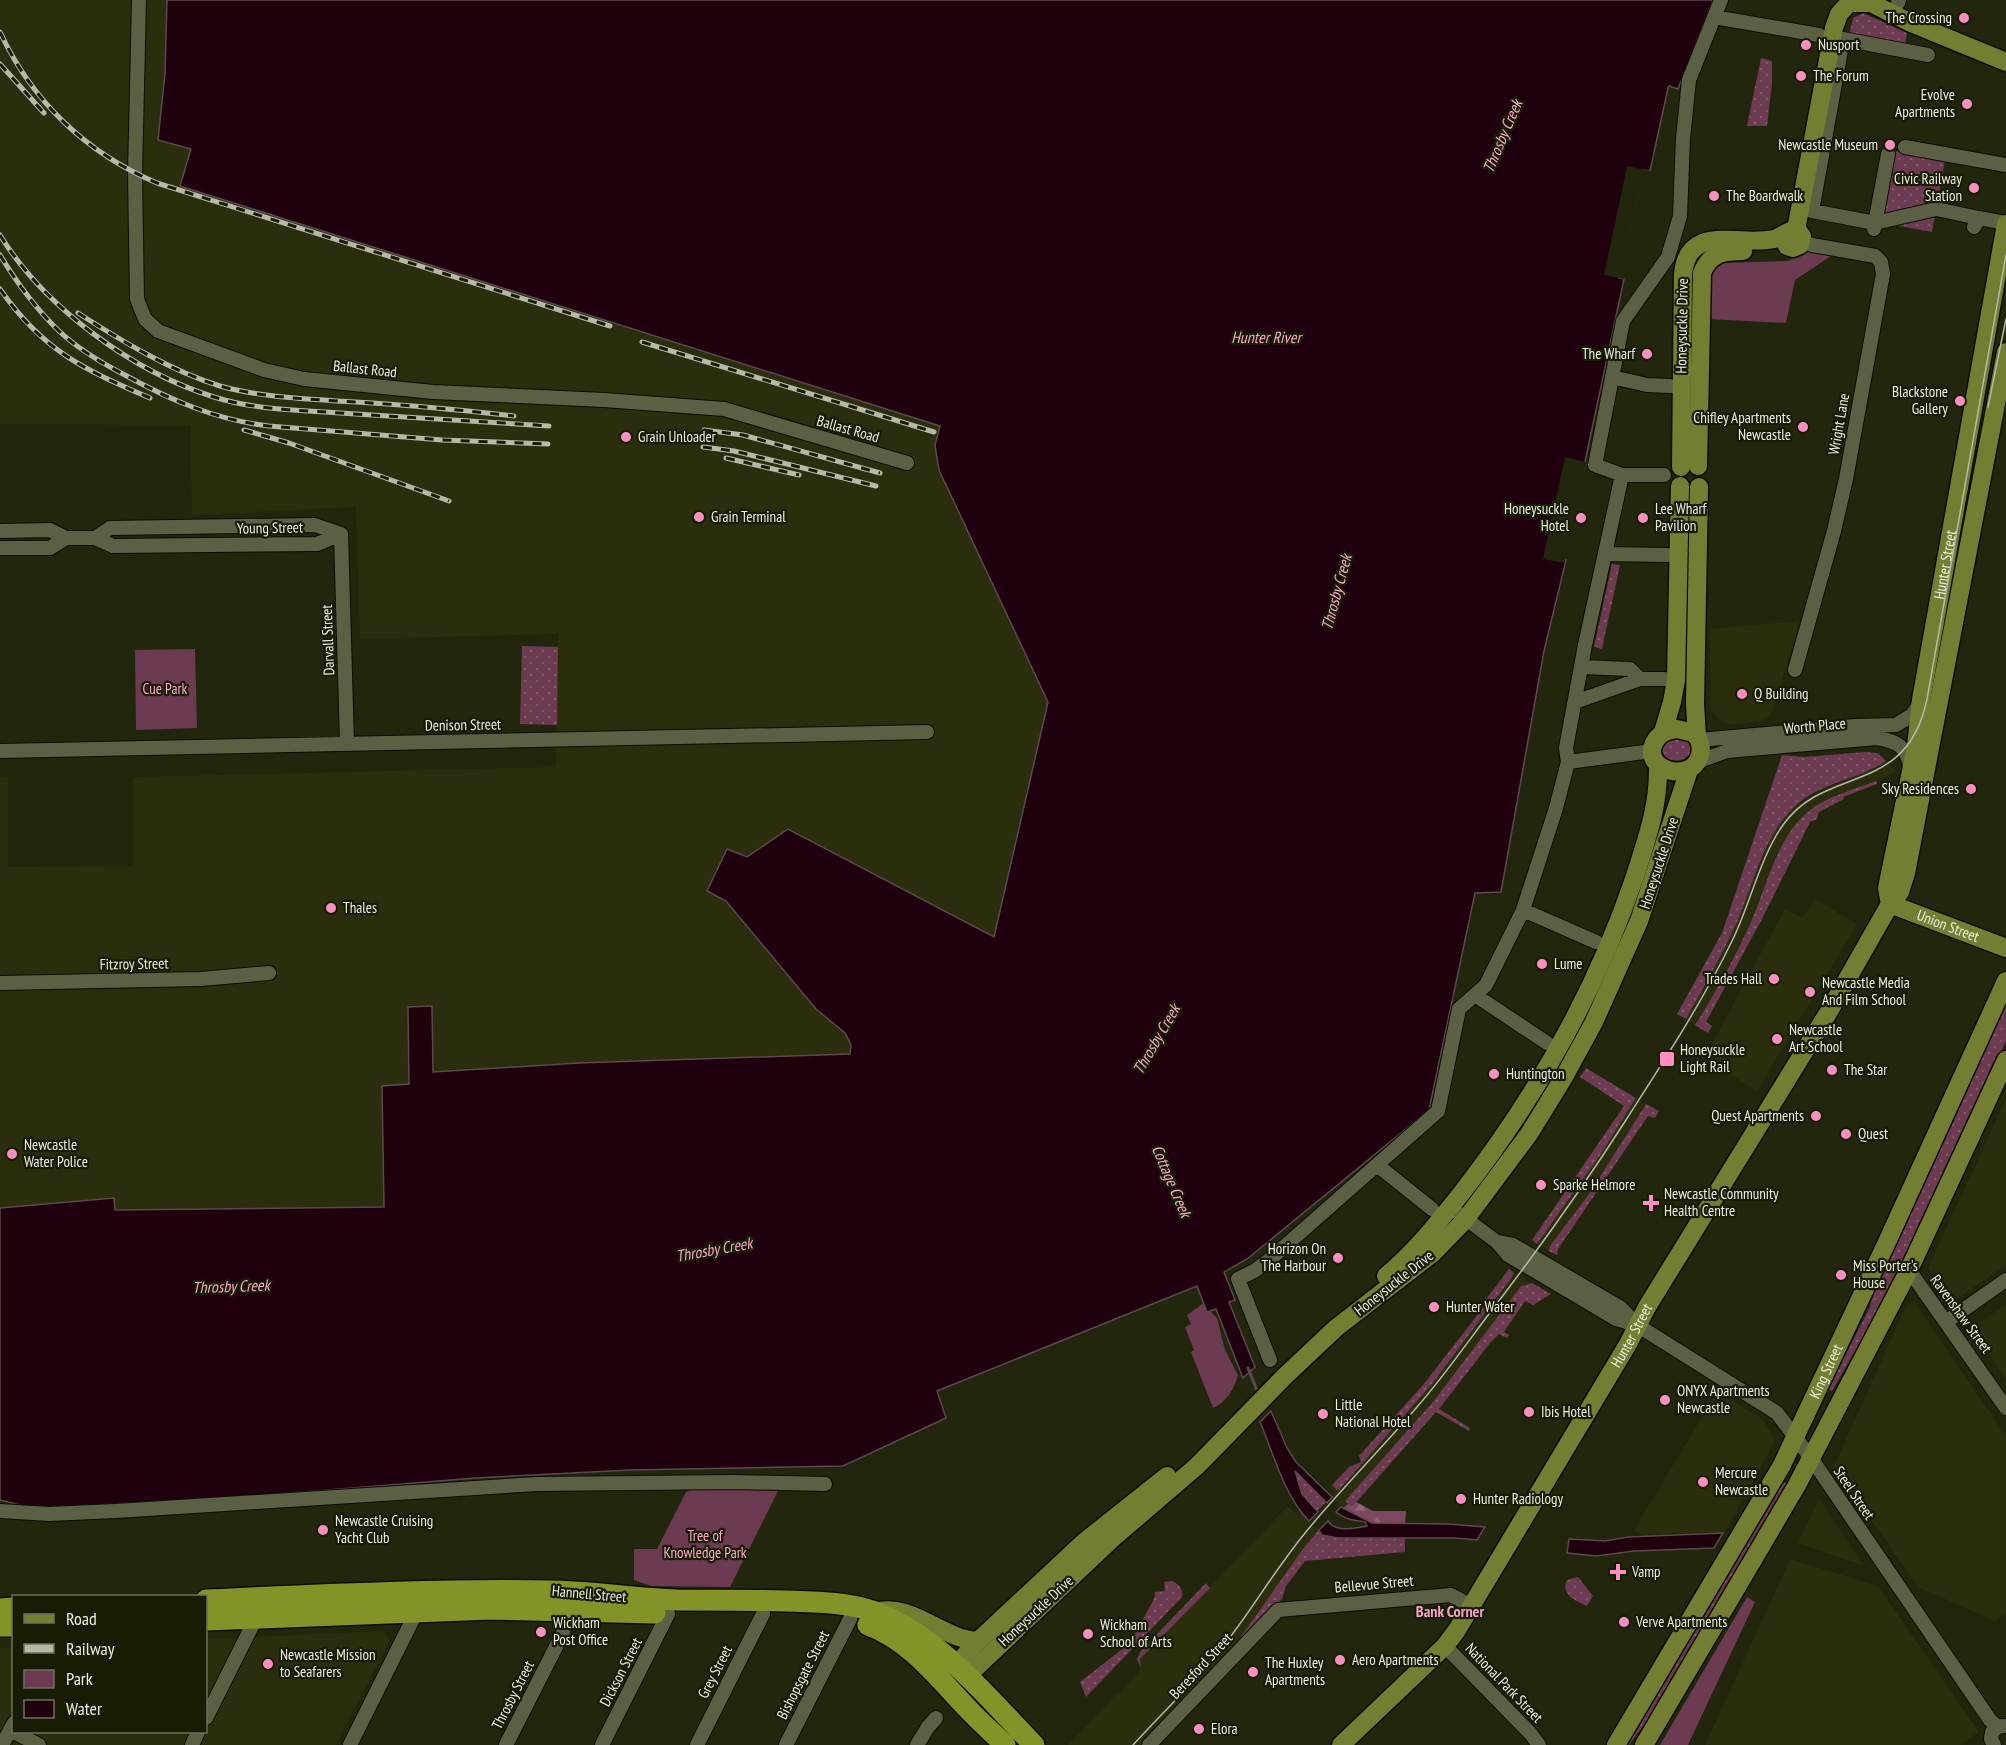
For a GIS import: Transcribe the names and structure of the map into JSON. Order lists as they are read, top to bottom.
{
  "streets": {
    "highway": ["Hannell Street"],
    "main road": [
      "Honeysuckle Drive",
      "Hunter Street",
      "Union Street",
      "King Street"
    ],
    "street": [
      "Ballast Road",
      "Wright Lane",
      "Young Street",
      "Darvall Street",
      "Denison Street",
      "Worth Place",
      "Fitzroy Street",
      "Ravenshaw Street",
      "Steel Street",
      "Bellevue Street",
      "Beresford Street",
      "Dickson Street",
      "Grey Street",
      "Bishopsgate Street",
      "National Park Street",
      "Throsby Street"
    ]
  },
  "crossings": [
    ["Honeysuckle Drive", "Wright Lane"],
    ["Honeysuckle Drive", "Worth Place"],
    ["Honeysuckle Drive", "Steel Street"],
    ["Honeysuckle Drive", "Hannell Street"],
    ["Young Street", "Darvall Street"],
    ["Hunter Street", "Worth Place"],
    ["Hunter Street", "Union Street"],
    ["Hunter Street", "Steel Street"],
    ["Hunter Street", "Bellevue Street"],
    ["Hunter Street", "National Park Street"],
    ["Darvall Street", "Denison Street"],
    ["Ravenshaw Street", "King Street"],
    ["King Street", "Steel Street"],
    ["Bellevue Street", "Beresford Street"],
    ["Hannell Street", "Dickson Street"],
    ["Hannell Street", "Grey Street"],
    ["Hannell Street", "Bishopsgate Street"],
    ["Hannell Street", "Throsby Street"]
  ],
  "districts": ["Bank Corner"],
  "water": ["Throsby Creek", "Hunter River", "Cottage Creek"],
  "parks": ["Cue Park", "Tree of Knowledge Park"],
  "places": {
    "other": [
      "The Crossing",
      "Nusport",
      "The Forum",
      "Evolve Apartments",
      "Newcastle Museum",
      "Civic Railway Station",
      "The Boardwalk",
      "The Wharf",
      "Blackstone Gallery",
      "Chifley Apartments Newcastle",
      "Grain Unloader",
      "Grain Terminal",
      "Honeysuckle Hotel",
      "Lee Wharf Pavilion",
      "Q Building",
      "Sky Residences",
      "Thales",
      "Lume",
      "Trades Hall",
      "Newcastle Media And Film School",
      "Newcastle Art School",
      "The Star",
      "Huntington",
      "Quest Apartments",
      "Quest",
      "Newcastle Water Police",
      "Sparke Helmore",
      "Horizon On The Harbour",
      "Miss Porter's House",
      "Hunter Water",
      "ONYX Apartments Newcastle",
      "Ibis Hotel",
      "Little National Hotel",
      "Mercure Newcastle",
      "Hunter Radiology",
      "Newcastle Cruising Yacht Club",
      "Verve Apartments",
      "Wickham Post Office",
      "Wickham School of Arts",
      "Aero Apartments",
      "Newcastle Mission to Seafarers",
      "The Huxley Apartments",
      "Elora"
    ],
    "transit": ["Honeysuckle Light Rail"],
    "health": ["Newcastle Community Health Centre", "Vamp"]
  },
  "legend": [
    "Road",
    "Railway",
    "Park",
    "Water"
  ]
}
